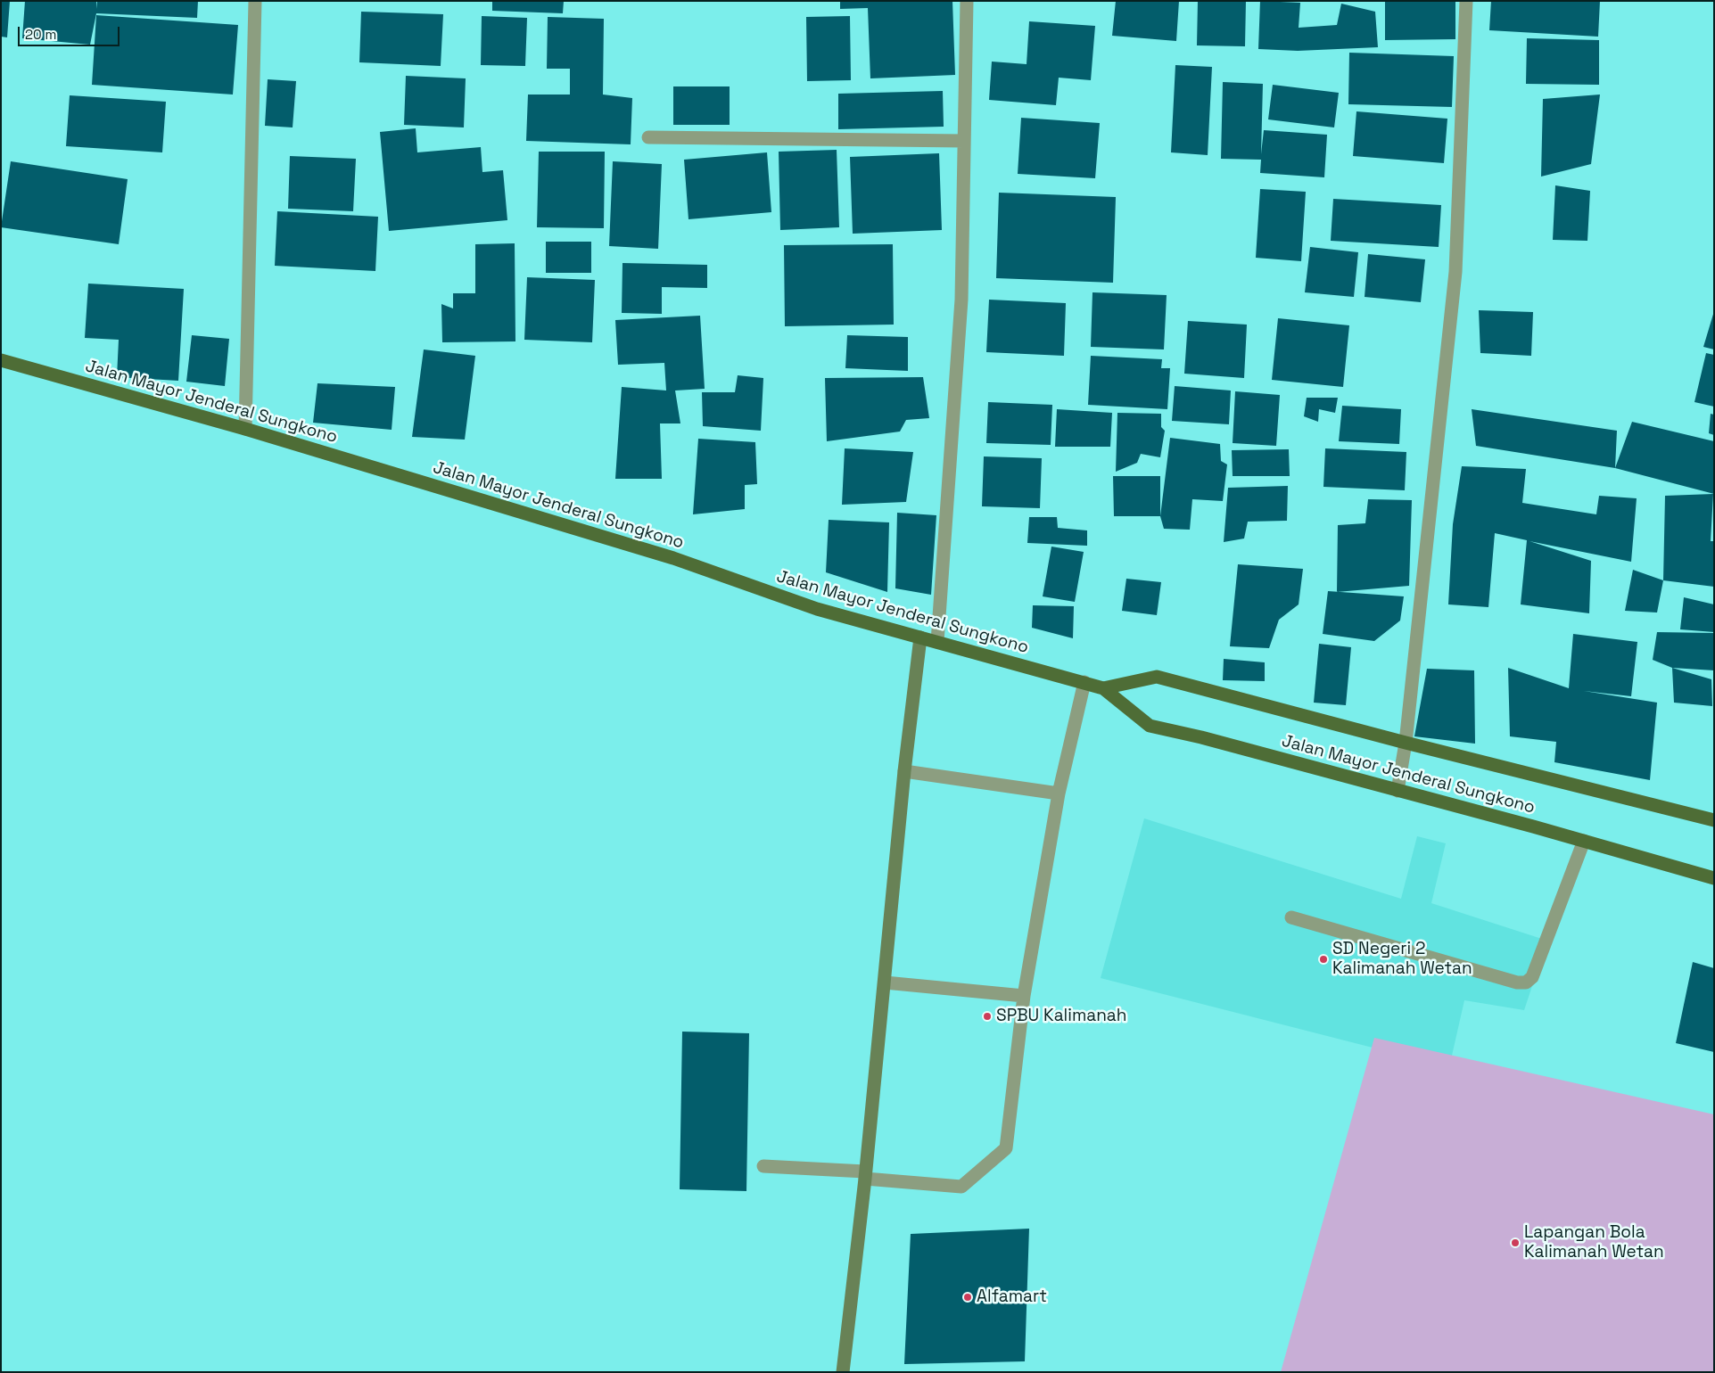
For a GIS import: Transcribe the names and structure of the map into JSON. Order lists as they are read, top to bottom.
{
  "streets": {
    "main road": ["Jalan Mayor Jenderal Sungkono"]
  },
  "places": [
    "SD Negeri 2 Kalimanah Wetan",
    "SPBU Kalimanah",
    "Lapangan Bola Kalimanah Wetan",
    "Alfamart"
  ],
  "scale_bar": "20 m"
}
